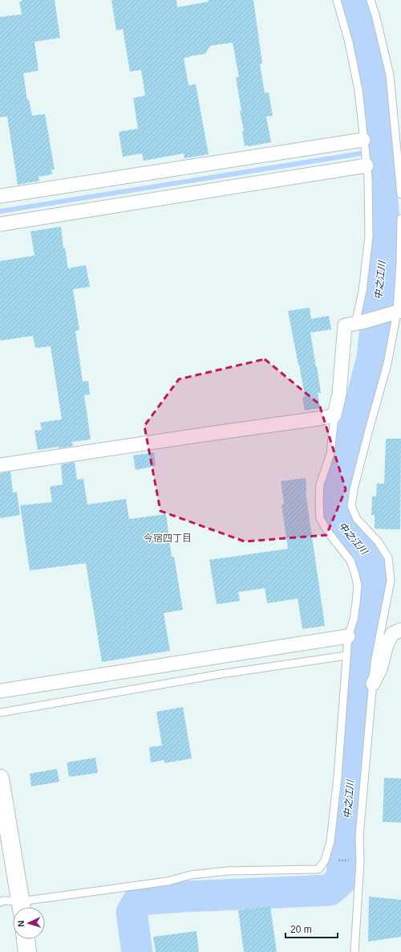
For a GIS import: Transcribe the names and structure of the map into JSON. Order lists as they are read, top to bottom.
{
  "districts": ["今宿四丁目"],
  "water": ["中之江川"],
  "scale_bar": "20 m",
  "north": "left"
}
